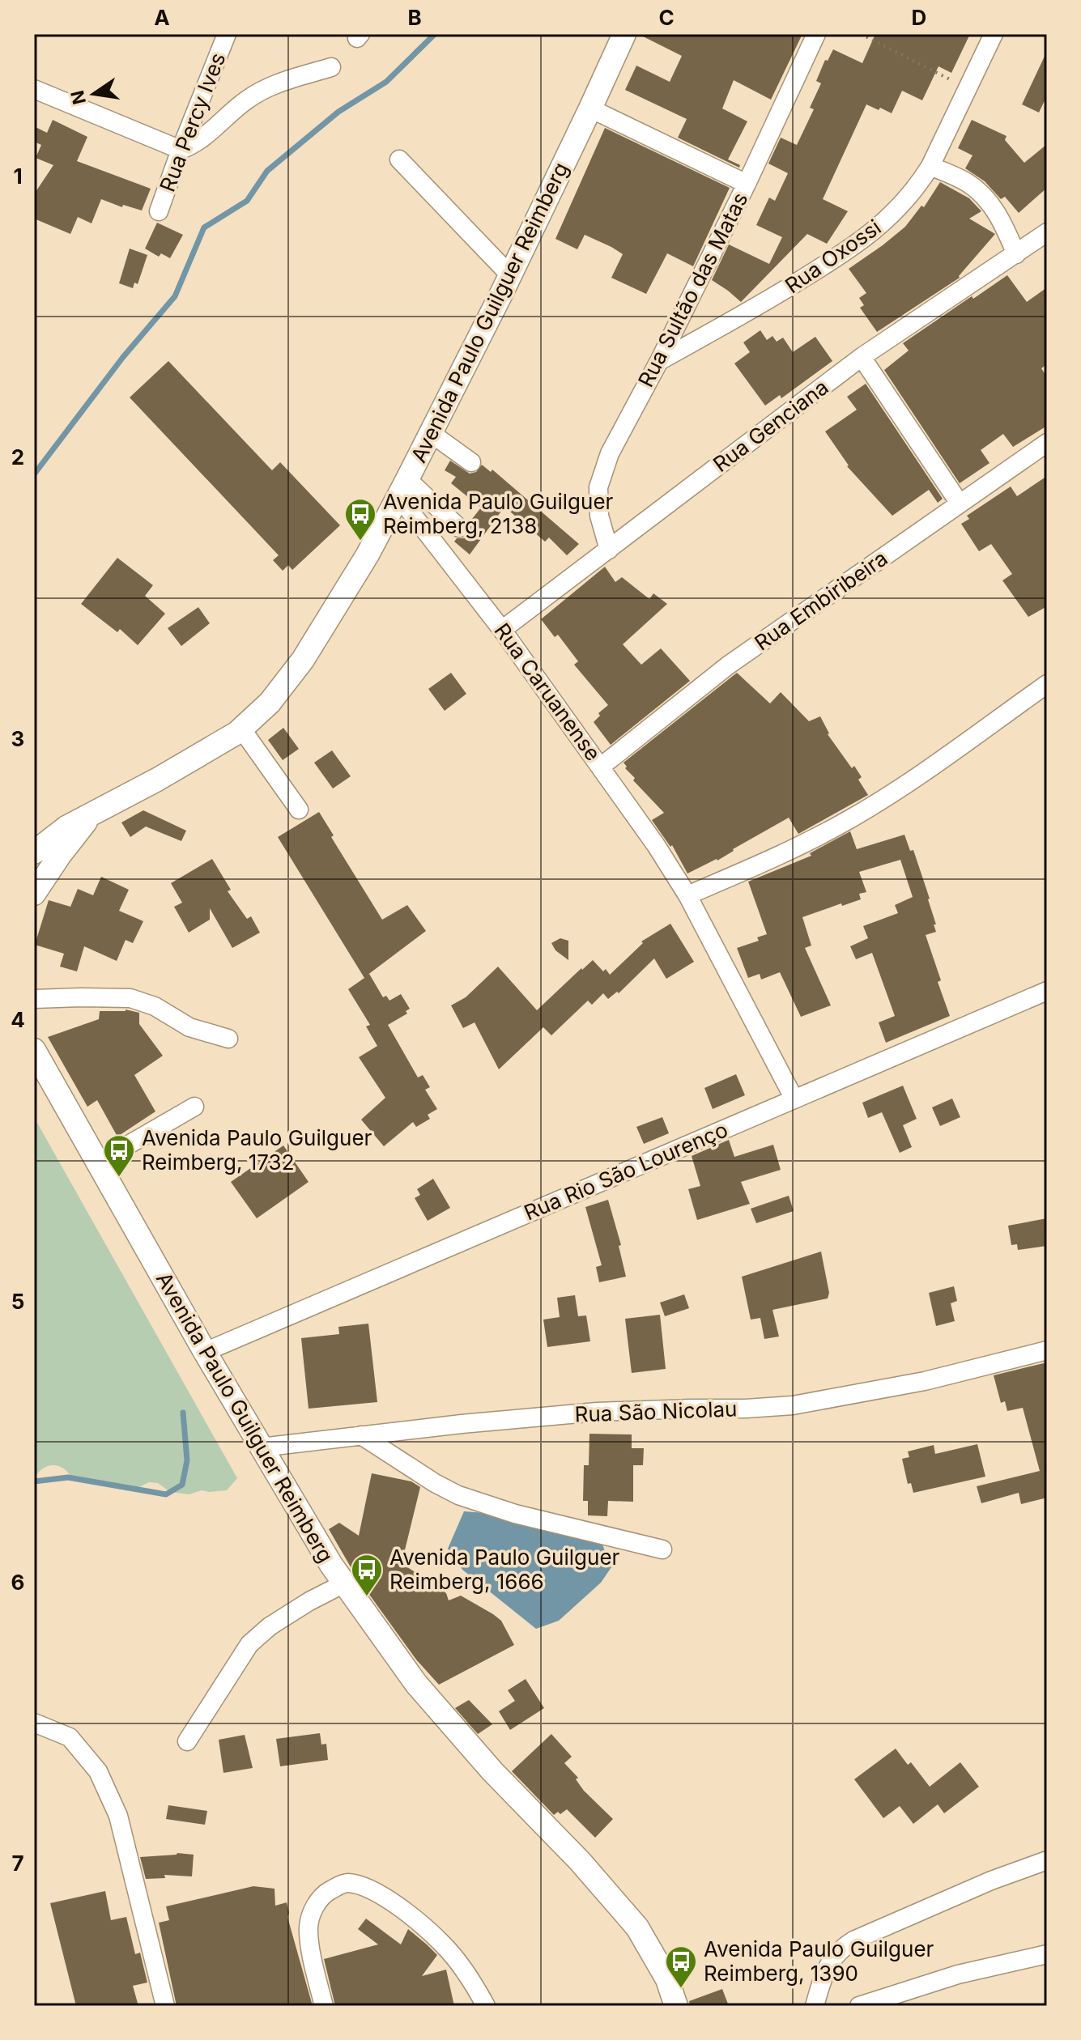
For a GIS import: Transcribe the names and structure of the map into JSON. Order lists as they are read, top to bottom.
{
  "streets": {
    "main road": ["Avenida Paulo Guilguer Reimberg"],
    "street": [
      "Rua Percy Ives",
      "Rua Oxossi",
      "Rua Sultão das Matas",
      "Rua Genciana",
      "Rua Embiribeira",
      "Rua Caruanense",
      "Rua Rio São Lourenço",
      "Rua São Nicolau"
    ]
  },
  "crossings": [
    ["Rua Oxossi", "Rua Sultão das Matas"],
    ["Rua Sultão das Matas", "Rua Genciana"],
    ["Avenida Paulo Guilguer Reimberg", "Rua Caruanense"],
    ["Avenida Paulo Guilguer Reimberg", "Rua Rio São Lourenço"],
    ["Avenida Paulo Guilguer Reimberg", "Rua São Nicolau"],
    ["Rua Genciana", "Rua Caruanense"],
    ["Rua Embiribeira", "Rua Caruanense"],
    ["Rua Caruanense", "Rua Rio São Lourenço"]
  ],
  "places": {
    "bus stop": [
      "Avenida Paulo Guilguer Reimberg, 2138",
      "Avenida Paulo Guilguer Reimberg, 1732",
      "Avenida Paulo Guilguer Reimberg, 1666",
      "Avenida Paulo Guilguer Reimberg, 1390"
    ]
  },
  "north": "left",
  "grid": {
    "columns": [
      "A",
      "B",
      "C",
      "D"
    ],
    "rows": [
      "1",
      "2",
      "3",
      "4",
      "5",
      "6",
      "7"
    ]
  }
}
